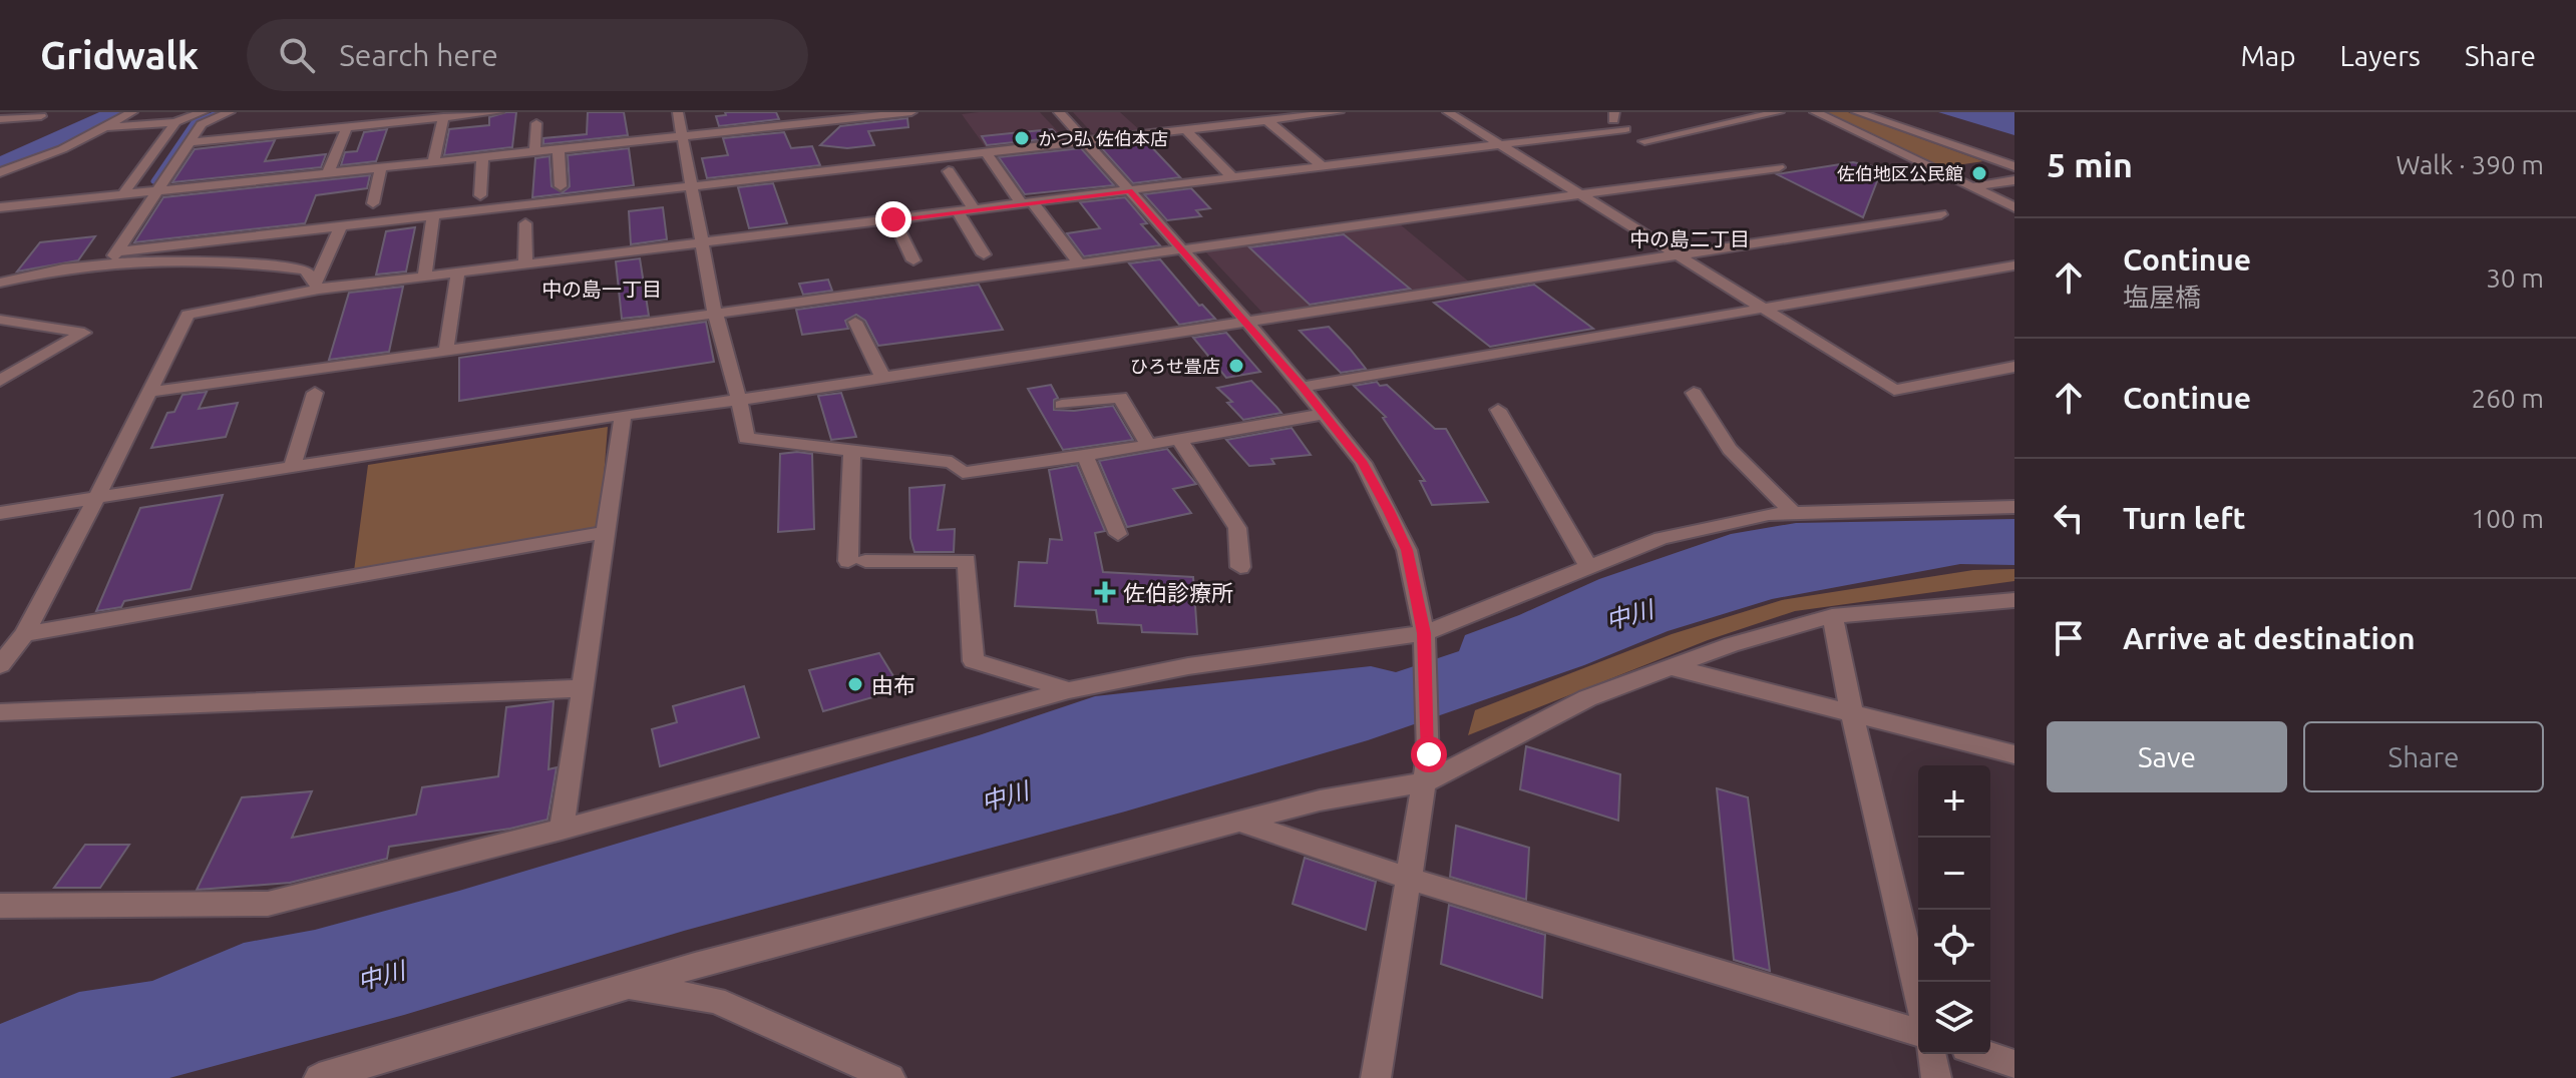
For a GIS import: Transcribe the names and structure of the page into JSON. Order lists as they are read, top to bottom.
{
  "districts": ["中の島二丁目", "中の島一丁目"],
  "water": ["中川"],
  "places": {
    "other": [
      "かつ弘 佐伯本店",
      "佐伯地区公民館",
      "ひろせ畳店",
      "由布"
    ],
    "health": ["佐伯診療所"]
  },
  "page": {
    "header": "Gridwalk",
    "search": "Search here",
    "nav": ["Map", "Layers", "Share"],
    "heading": ["5 min", "Walk · 390 m"],
    "list": [
      ["Continue", "塩屋橋", "30 m"],
      ["Continue", "260 m"],
      ["Turn left", "100 m"],
      "Arrive at destination"
    ],
    "buttons": ["Save", "Share"],
    "map_buttons": ["+", "−"]
  }
}
